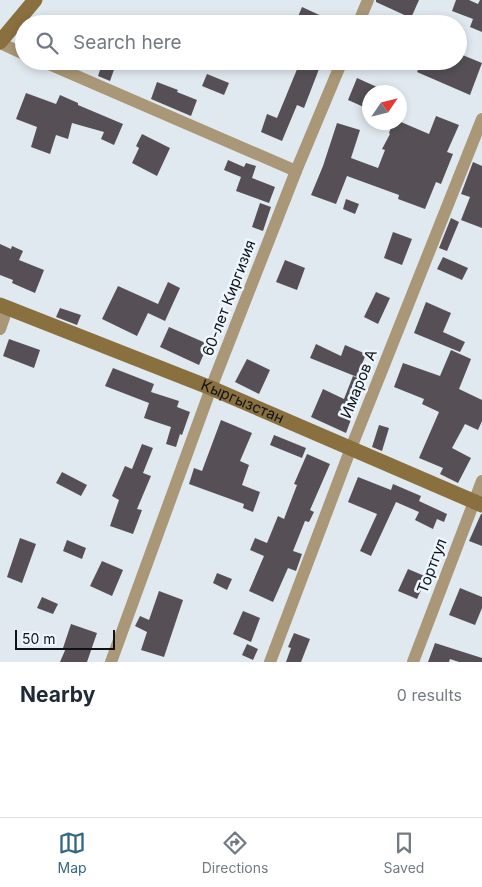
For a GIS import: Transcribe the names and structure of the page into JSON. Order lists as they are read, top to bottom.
{
  "streets": {
    "street": [
      "60-лет Киргизия",
      "Имаров А",
      "Кыргызстан",
      "Тортгул"
    ]
  },
  "crossings": [
    ["60-лет Киргизия", "Кыргызстан"],
    ["Имаров А", "Кыргызстан"],
    ["Кыргызстан", "Тортгул"]
  ],
  "scale_bar": "50 m",
  "north": "top right",
  "page": {
    "search": "Search here",
    "scale": "50 m",
    "heading": ["Nearby", "0 results"],
    "nav": ["Map", "Directions", "Saved"]
  }
}
